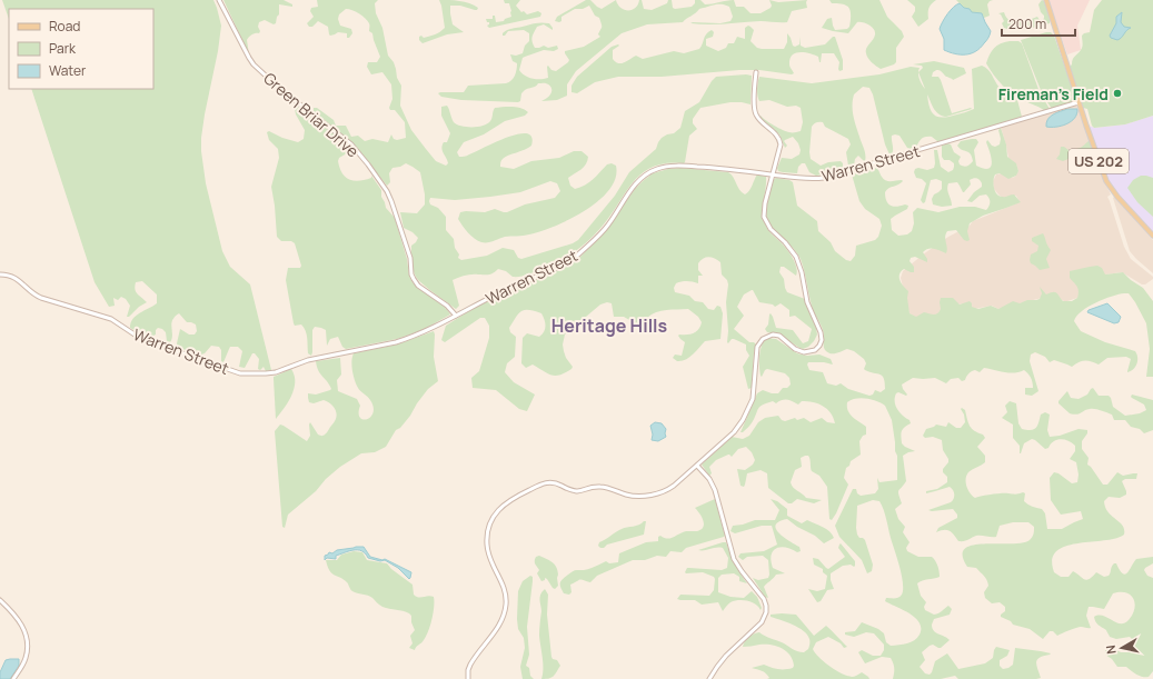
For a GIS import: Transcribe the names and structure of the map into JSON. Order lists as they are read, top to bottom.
{
  "streets": {
    "main road": ["US 202"],
    "street": ["Green Briar Drive", "Warren Street"]
  },
  "crossings": [
    ["Green Briar Drive", "Warren Street"],
    ["US 202", "Warren Street"]
  ],
  "districts": ["Heritage Hills"],
  "places": ["Fireman's Field"],
  "legend": ["Road", "Park", "Water"],
  "scale_bar": "200 m",
  "north": "left"
}
